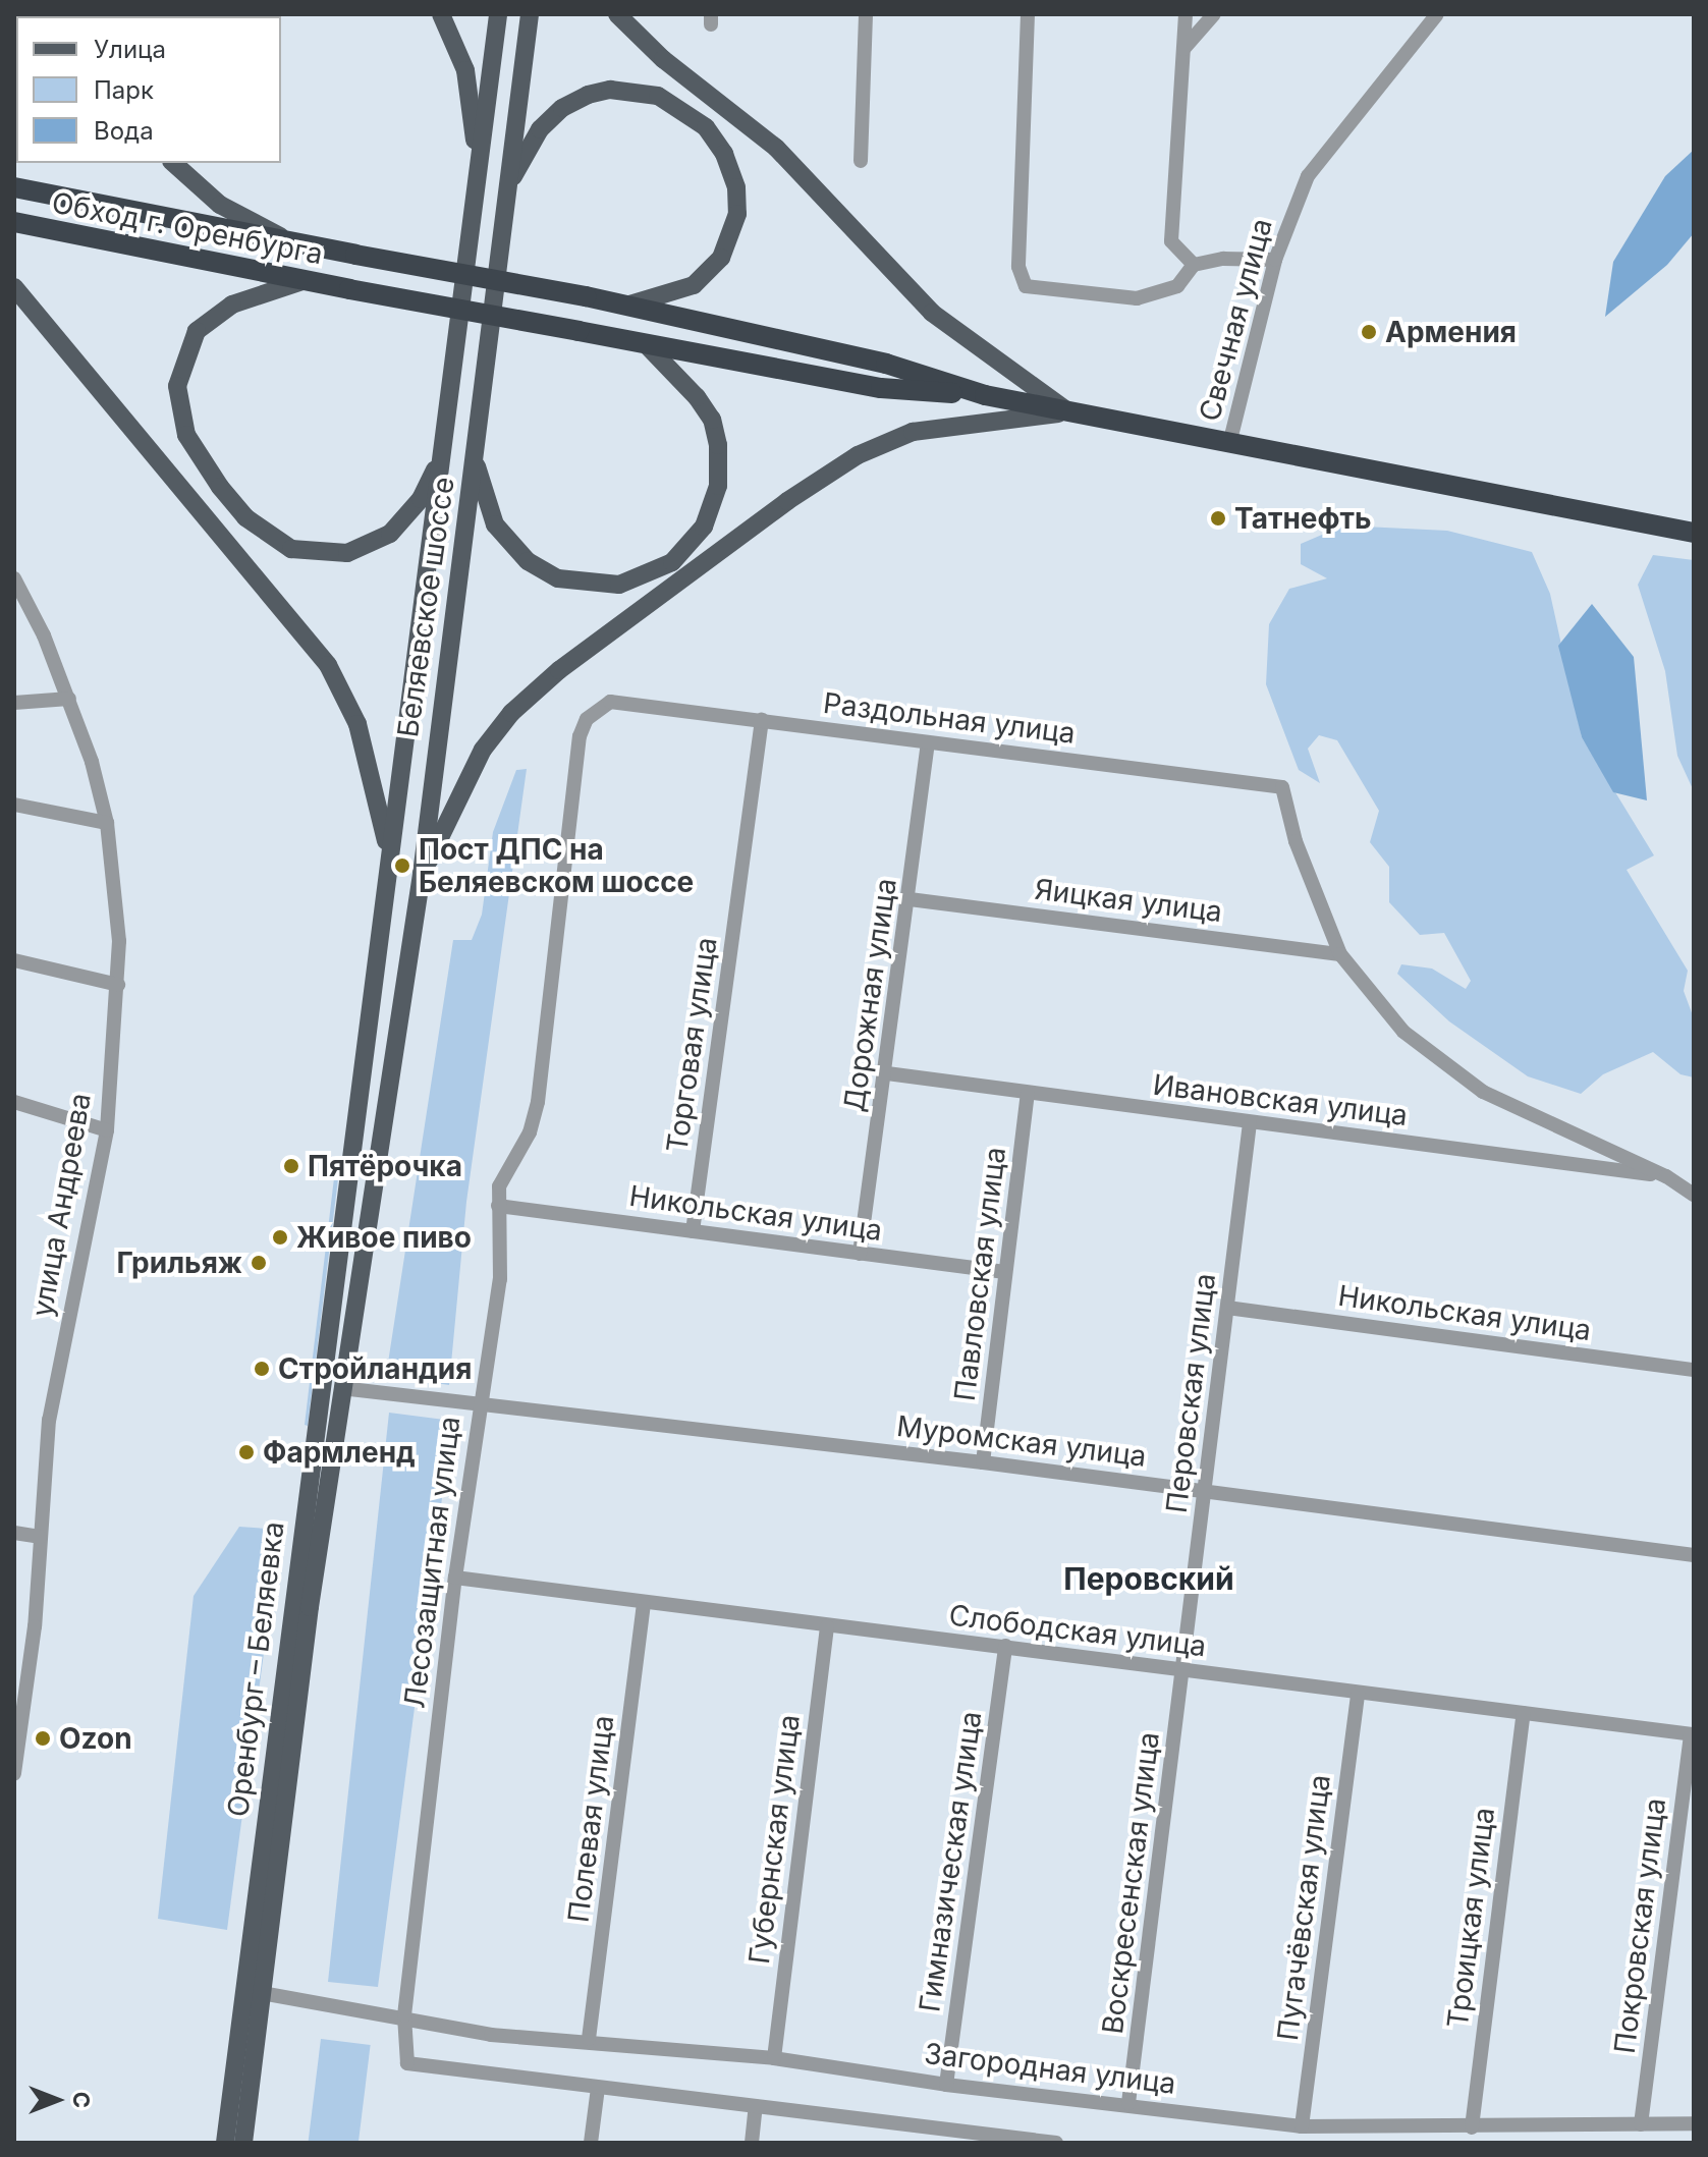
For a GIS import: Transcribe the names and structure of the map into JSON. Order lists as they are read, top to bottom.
{
  "streets": {
    "highway": ["Обход г. Оренбурга"],
    "main road": ["Беляевское шоссе", "Оренбург – Беляевка"],
    "street": [
      "Свечная улица",
      "Раздольная улица",
      "Яицкая улица",
      "Дорожная улица",
      "Торговая улица",
      "Ивановская улица",
      "улица Андреева",
      "Никольская улица",
      "Павловская улица",
      "Перовская улица",
      "Муромская улица",
      "Лесозащитная улица",
      "Слободская улица",
      "Полевая улица",
      "Губернская улица",
      "Гимназическая улица",
      "Воскресенская улица",
      "Пугачёвская улица",
      "Троицкая улица",
      "Покровская улица",
      "Загородная улица"
    ]
  },
  "crossings": [
    ["Беляевское шоссе", "Оренбург – Беляевка"],
    ["Раздольная улица", "Яицкая улица"],
    ["Раздольная улица", "Дорожная улица"],
    ["Раздольная улица", "Торговая улица"],
    ["Раздольная улица", "Лесозащитная улица"],
    ["Яицкая улица", "Дорожная улица"],
    ["Дорожная улица", "Ивановская улица"],
    ["Дорожная улица", "Никольская улица"],
    ["Торговая улица", "Никольская улица"],
    ["Ивановская улица", "Павловская улица"],
    ["Ивановская улица", "Перовская улица"],
    ["Никольская улица", "Павловская улица"],
    ["Никольская улица", "Перовская улица"],
    ["Никольская улица", "Лесозащитная улица"],
    ["Павловская улица", "Муромская улица"],
    ["Перовская улица", "Муромская улица"],
    ["Перовская улица", "Слободская улица"],
    ["Перовская улица", "Воскресенская улица"],
    ["Муромская улица", "Лесозащитная улица"],
    ["Муромская улица", "Оренбург – Беляевка"],
    ["Лесозащитная улица", "Слободская улица"],
    ["Лесозащитная улица", "Загородная улица"],
    ["Слободская улица", "Полевая улица"],
    ["Слободская улица", "Губернская улица"],
    ["Слободская улица", "Гимназическая улица"],
    ["Слободская улица", "Воскресенская улица"],
    ["Слободская улица", "Пугачёвская улица"],
    ["Слободская улица", "Троицкая улица"],
    ["Слободская улица", "Покровская улица"],
    ["Оренбург – Беляевка", "Загородная улица"],
    ["Полевая улица", "Загородная улица"],
    ["Губернская улица", "Загородная улица"],
    ["Гимназическая улица", "Загородная улица"],
    ["Воскресенская улица", "Загородная улица"],
    ["Пугачёвская улица", "Загородная улица"],
    ["Троицкая улица", "Загородная улица"],
    ["Покровская улица", "Загородная улица"]
  ],
  "districts": ["Перовский"],
  "places": [
    "Армения",
    "Татнефть",
    "Пост ДПС на Беляевском шоссе",
    "Пятёрочка",
    "Живое пиво",
    "Грильяж",
    "Стройландия",
    "Фармленд",
    "Ozon"
  ],
  "legend": ["Улица", "Парк", "Вода"],
  "north": "right"
}
